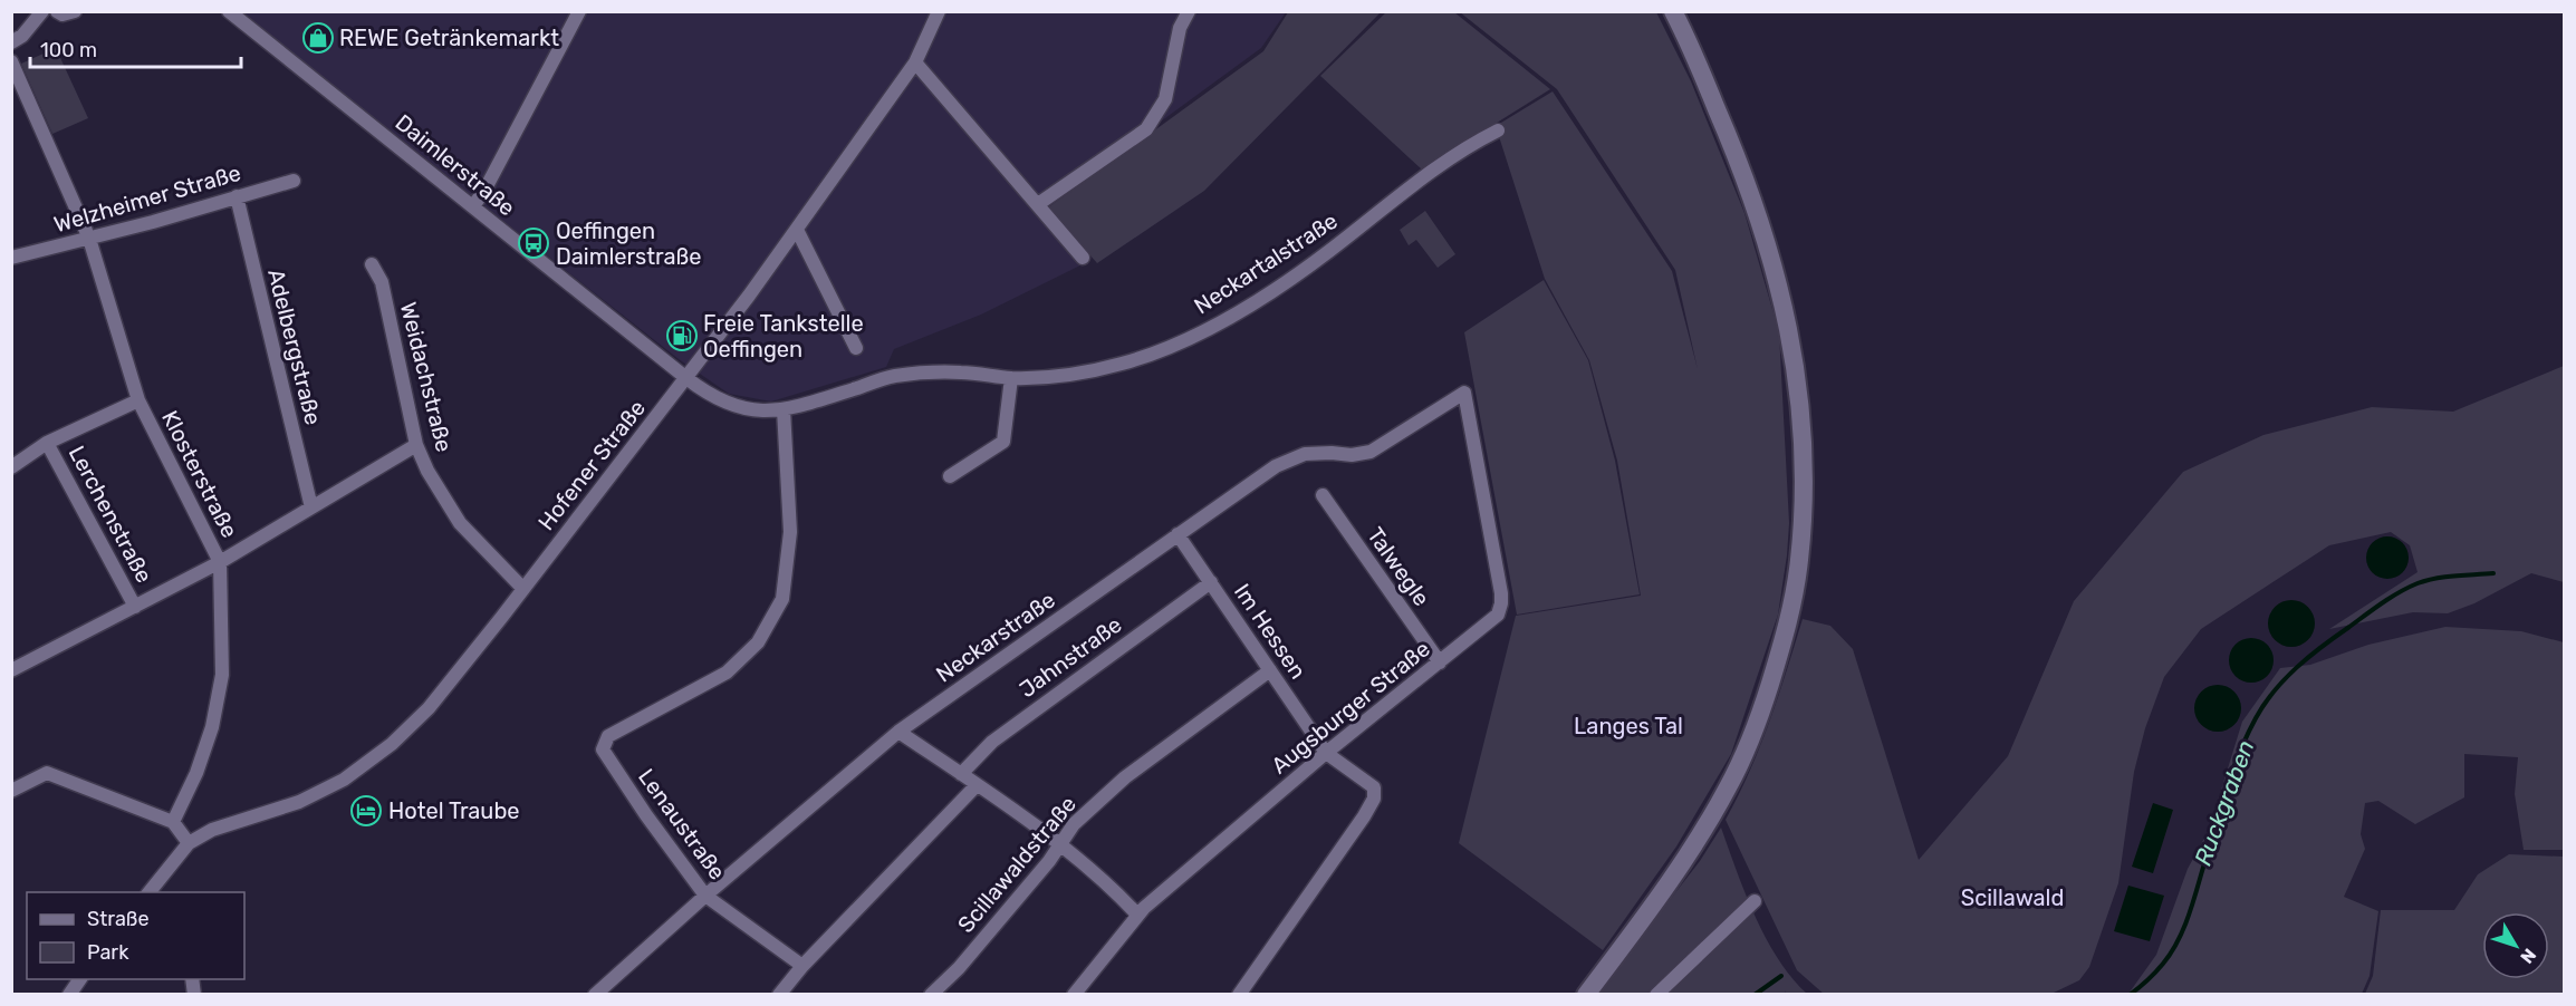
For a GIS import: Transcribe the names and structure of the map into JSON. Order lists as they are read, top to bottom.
{
  "streets": {
    "street": [
      "Daimlerstraße",
      "Welzheimer Straße",
      "Neckartalstraße",
      "Adelbergstraße",
      "Weidachstraße",
      "Hofener Straße",
      "Klosterstraße",
      "Lerchenstraße",
      "Talwegle",
      "Im Hessen",
      "Neckarstraße",
      "Jahnstraße",
      "Augsburger Straße",
      "Lenaustraße",
      "Scillawaldstraße"
    ]
  },
  "crossings": [
    ["Daimlerstraße", "Neckartalstraße"],
    ["Daimlerstraße", "Hofener Straße"],
    ["Welzheimer Straße", "Adelbergstraße"],
    ["Welzheimer Straße", "Klosterstraße"],
    ["Neckartalstraße", "Hofener Straße"],
    ["Neckartalstraße", "Lenaustraße"],
    ["Weidachstraße", "Hofener Straße"],
    ["Talwegle", "Augsburger Straße"],
    ["Im Hessen", "Neckarstraße"],
    ["Im Hessen", "Jahnstraße"],
    ["Im Hessen", "Augsburger Straße"],
    ["Im Hessen", "Scillawaldstraße"],
    ["Neckarstraße", "Augsburger Straße"],
    ["Neckarstraße", "Lenaustraße"]
  ],
  "water": ["Ruckgraben"],
  "parks": ["Langes Tal", "Scillawald"],
  "places": {
    "shop": ["REWE Getränkemarkt"],
    "bus stop": ["Oeffingen Daimlerstraße"],
    "fuel station": ["Freie Tankstelle Oeffingen"],
    "hotel": ["Hotel Traube"]
  },
  "legend": ["Straße", "Park"],
  "scale_bar": "100 m",
  "north": "bottom right"
}
